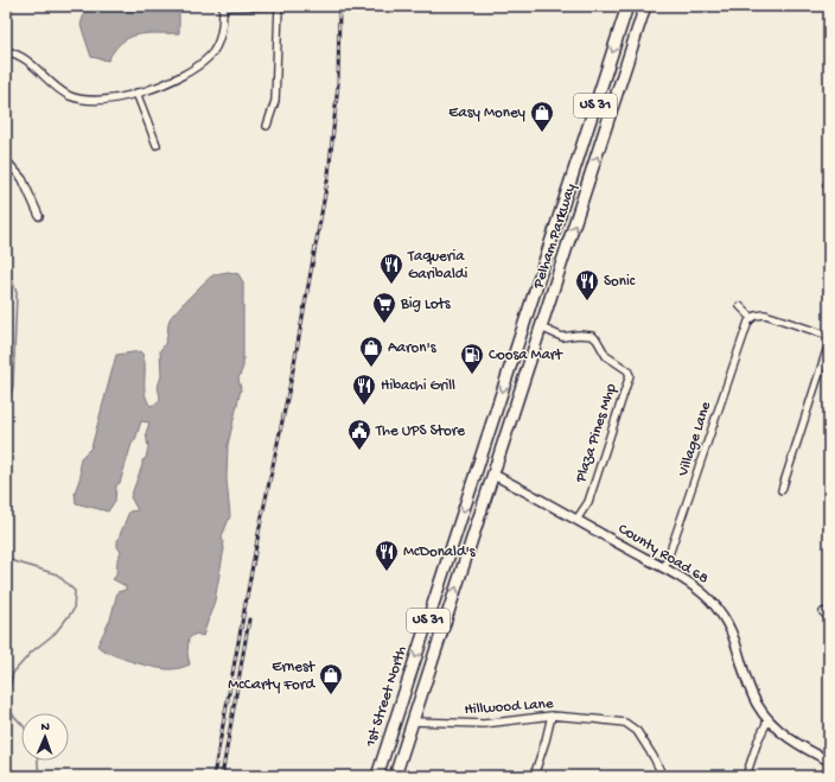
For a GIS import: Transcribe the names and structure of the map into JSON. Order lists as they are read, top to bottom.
{
  "streets": {
    "main road": ["US 31", "Pelham Parkway", "1st Street North"],
    "street": [
      "Plaza Pines Mhp",
      "Village Lane",
      "County Road 68",
      "Hillwood Lane"
    ]
  },
  "crossings": [
    ["Pelham Parkway", "Plaza Pines Mhp"],
    ["Pelham Parkway", "County Road 68"],
    ["Pelham Parkway", "1st Street North"],
    ["Plaza Pines Mhp", "County Road 68"],
    ["Village Lane", "County Road 68"],
    ["County Road 68", "1st Street North"],
    ["1st Street North", "Hillwood Lane"]
  ],
  "places": {
    "shop": ["Easy Money", "Aaron's", "Ernest McCarty Ford"],
    "restaurant": [
      "Taqueria Garibaldi",
      "Sonic",
      "Hibachi Grill",
      "McDonald's"
    ],
    "supermarket": ["Big Lots"],
    "fuel station": ["Coosa Mart"],
    "public building": ["The UPS Store"]
  },
  "north": "top"
}
